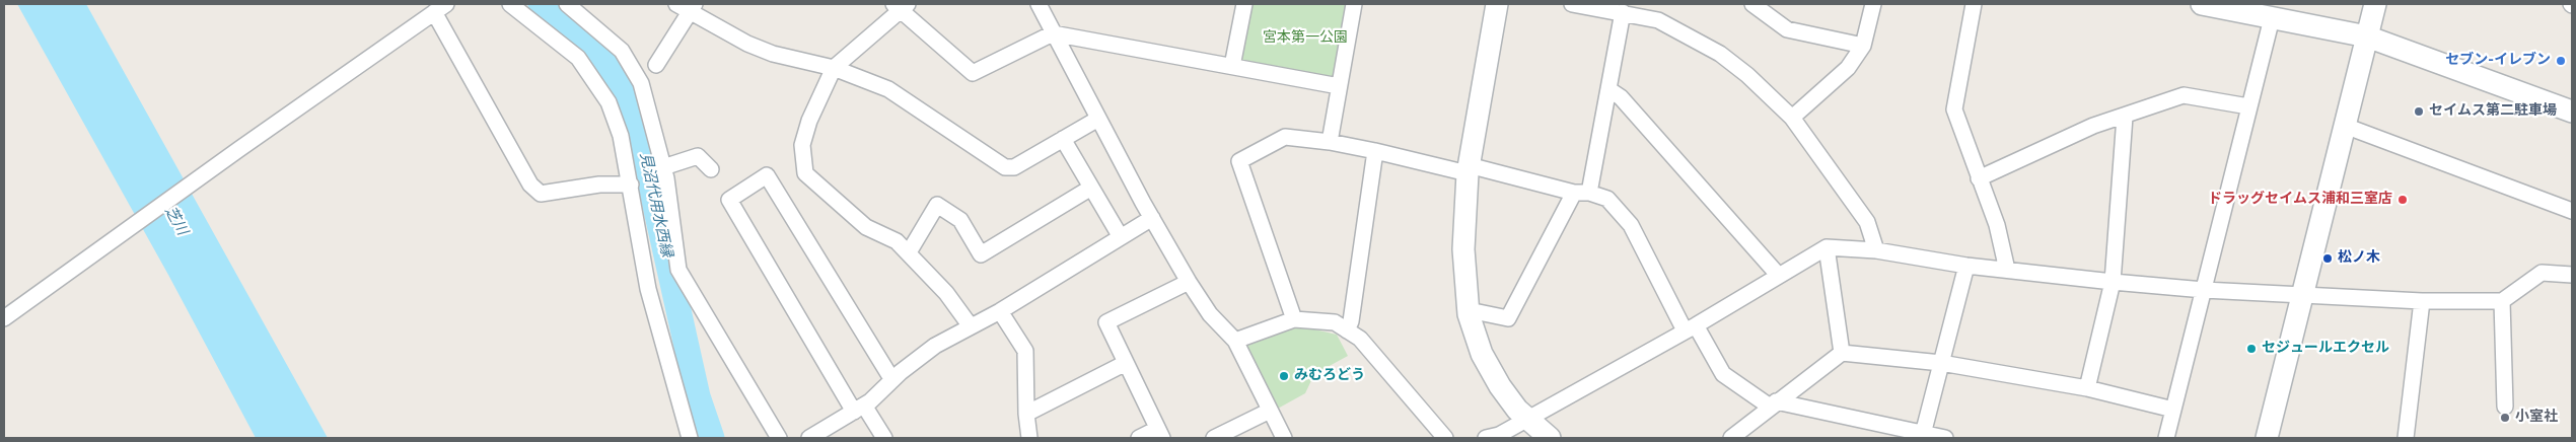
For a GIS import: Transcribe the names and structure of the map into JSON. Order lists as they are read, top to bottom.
{
  "water": ["見沼代用水西縁", "芝川"],
  "parks": ["宮本第一公園"],
  "places": [
    "セブン-イレブン",
    "セイムス第二駐車場",
    "ドラッグセイムス浦和三室店",
    "松ノ木",
    "セジュールエクセル",
    "みむろどう",
    "小室社"
  ]
}
